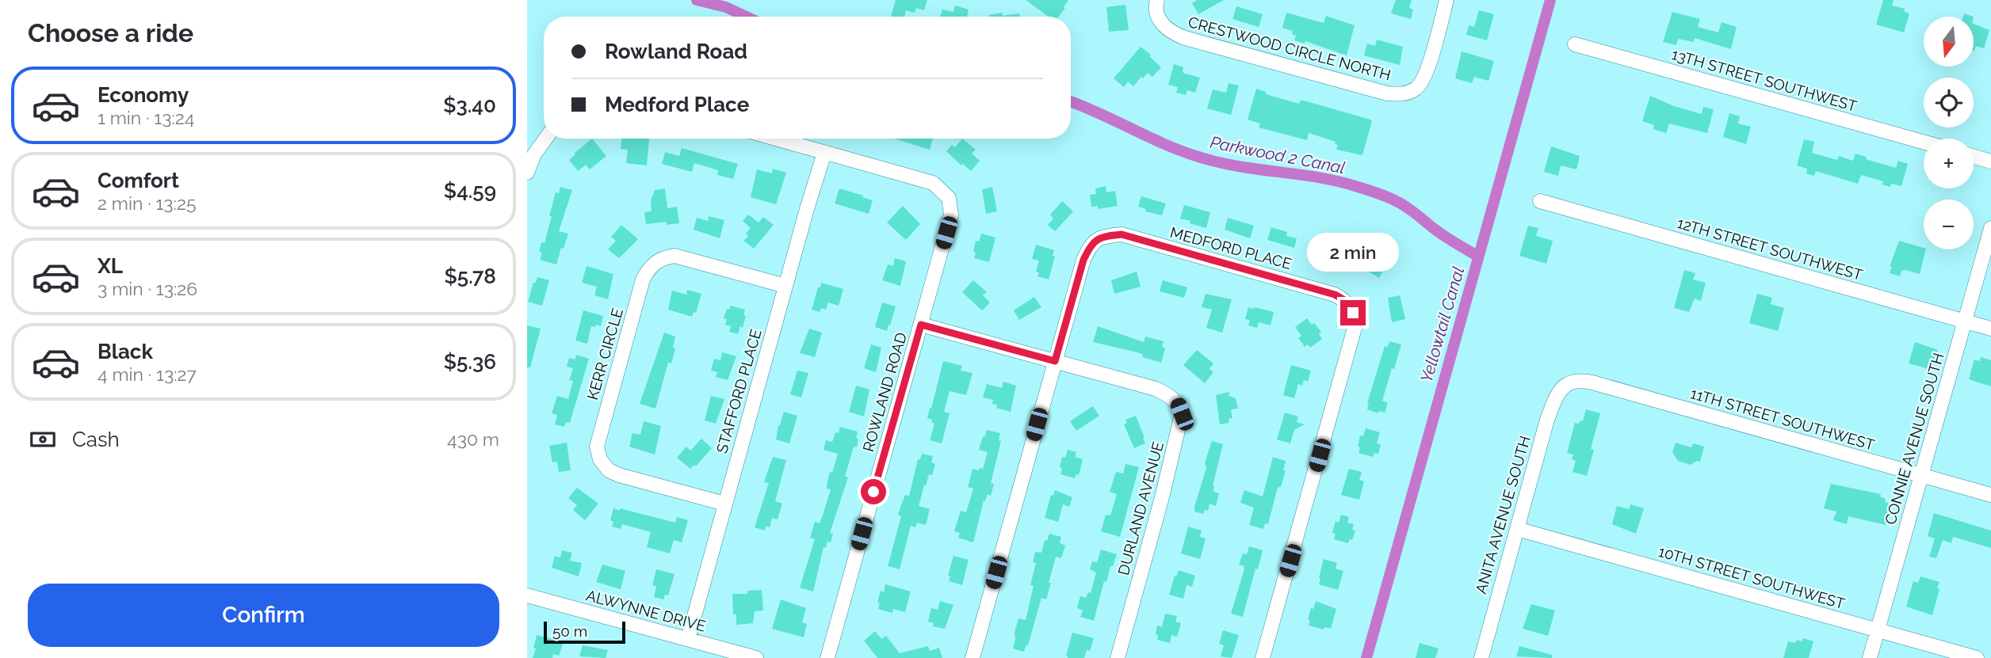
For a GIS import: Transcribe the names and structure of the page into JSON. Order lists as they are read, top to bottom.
{
  "streets": {
    "street": [
      "CRESTWOOD CIRCLE NORTH",
      "13TH STREET SOUTHWEST",
      "MEDFORD PLACE",
      "12TH STREET SOUTHWEST",
      "KERR CIRCLE",
      "STAFFORD PLACE",
      "ROWLAND ROAD",
      "11TH STREET SOUTHWEST",
      "CONNIE AVENUE SOUTH",
      "DURLAND AVENUE",
      "ANITA AVENUE SOUTH",
      "10TH STREET SOUTHWEST",
      "ALWYNNE DRIVE"
    ]
  },
  "crossings": [
    ["MEDFORD PLACE", "DURLAND AVENUE"],
    ["12TH STREET SOUTHWEST", "CONNIE AVENUE SOUTH"],
    ["KERR CIRCLE", "STAFFORD PLACE"],
    ["STAFFORD PLACE", "ROWLAND ROAD"],
    ["STAFFORD PLACE", "ALWYNNE DRIVE"],
    ["ROWLAND ROAD", "DURLAND AVENUE"],
    ["11TH STREET SOUTHWEST", "CONNIE AVENUE SOUTH"],
    ["11TH STREET SOUTHWEST", "ANITA AVENUE SOUTH"],
    ["CONNIE AVENUE SOUTH", "10TH STREET SOUTHWEST"],
    ["ANITA AVENUE SOUTH", "10TH STREET SOUTHWEST"]
  ],
  "water": ["Parkwood 2 Canal", "Yellowtail Canal"],
  "scale_bar": "50 m",
  "north": "bottom",
  "page": {
    "heading": "Choose a ride",
    "map_buttons": ["+", "−"],
    "banner": ["Rowland Road", "Medford Place"],
    "list": [
      {
        "name": "Economy",
        "note": "1 min · 13:24",
        "value": "$3.40"
      },
      {
        "name": "Comfort",
        "note": "2 min · 13:25",
        "value": "$4.59"
      },
      {
        "name": "XL",
        "note": "3 min · 13:26",
        "value": "$5.78"
      },
      {
        "name": "Black",
        "note": "4 min · 13:27",
        "value": "$5.36"
      }
    ],
    "bubble": "2 min",
    "pay": ["Cash", "430 m"],
    "buttons": "Confirm",
    "scale": "50 m"
  }
}
